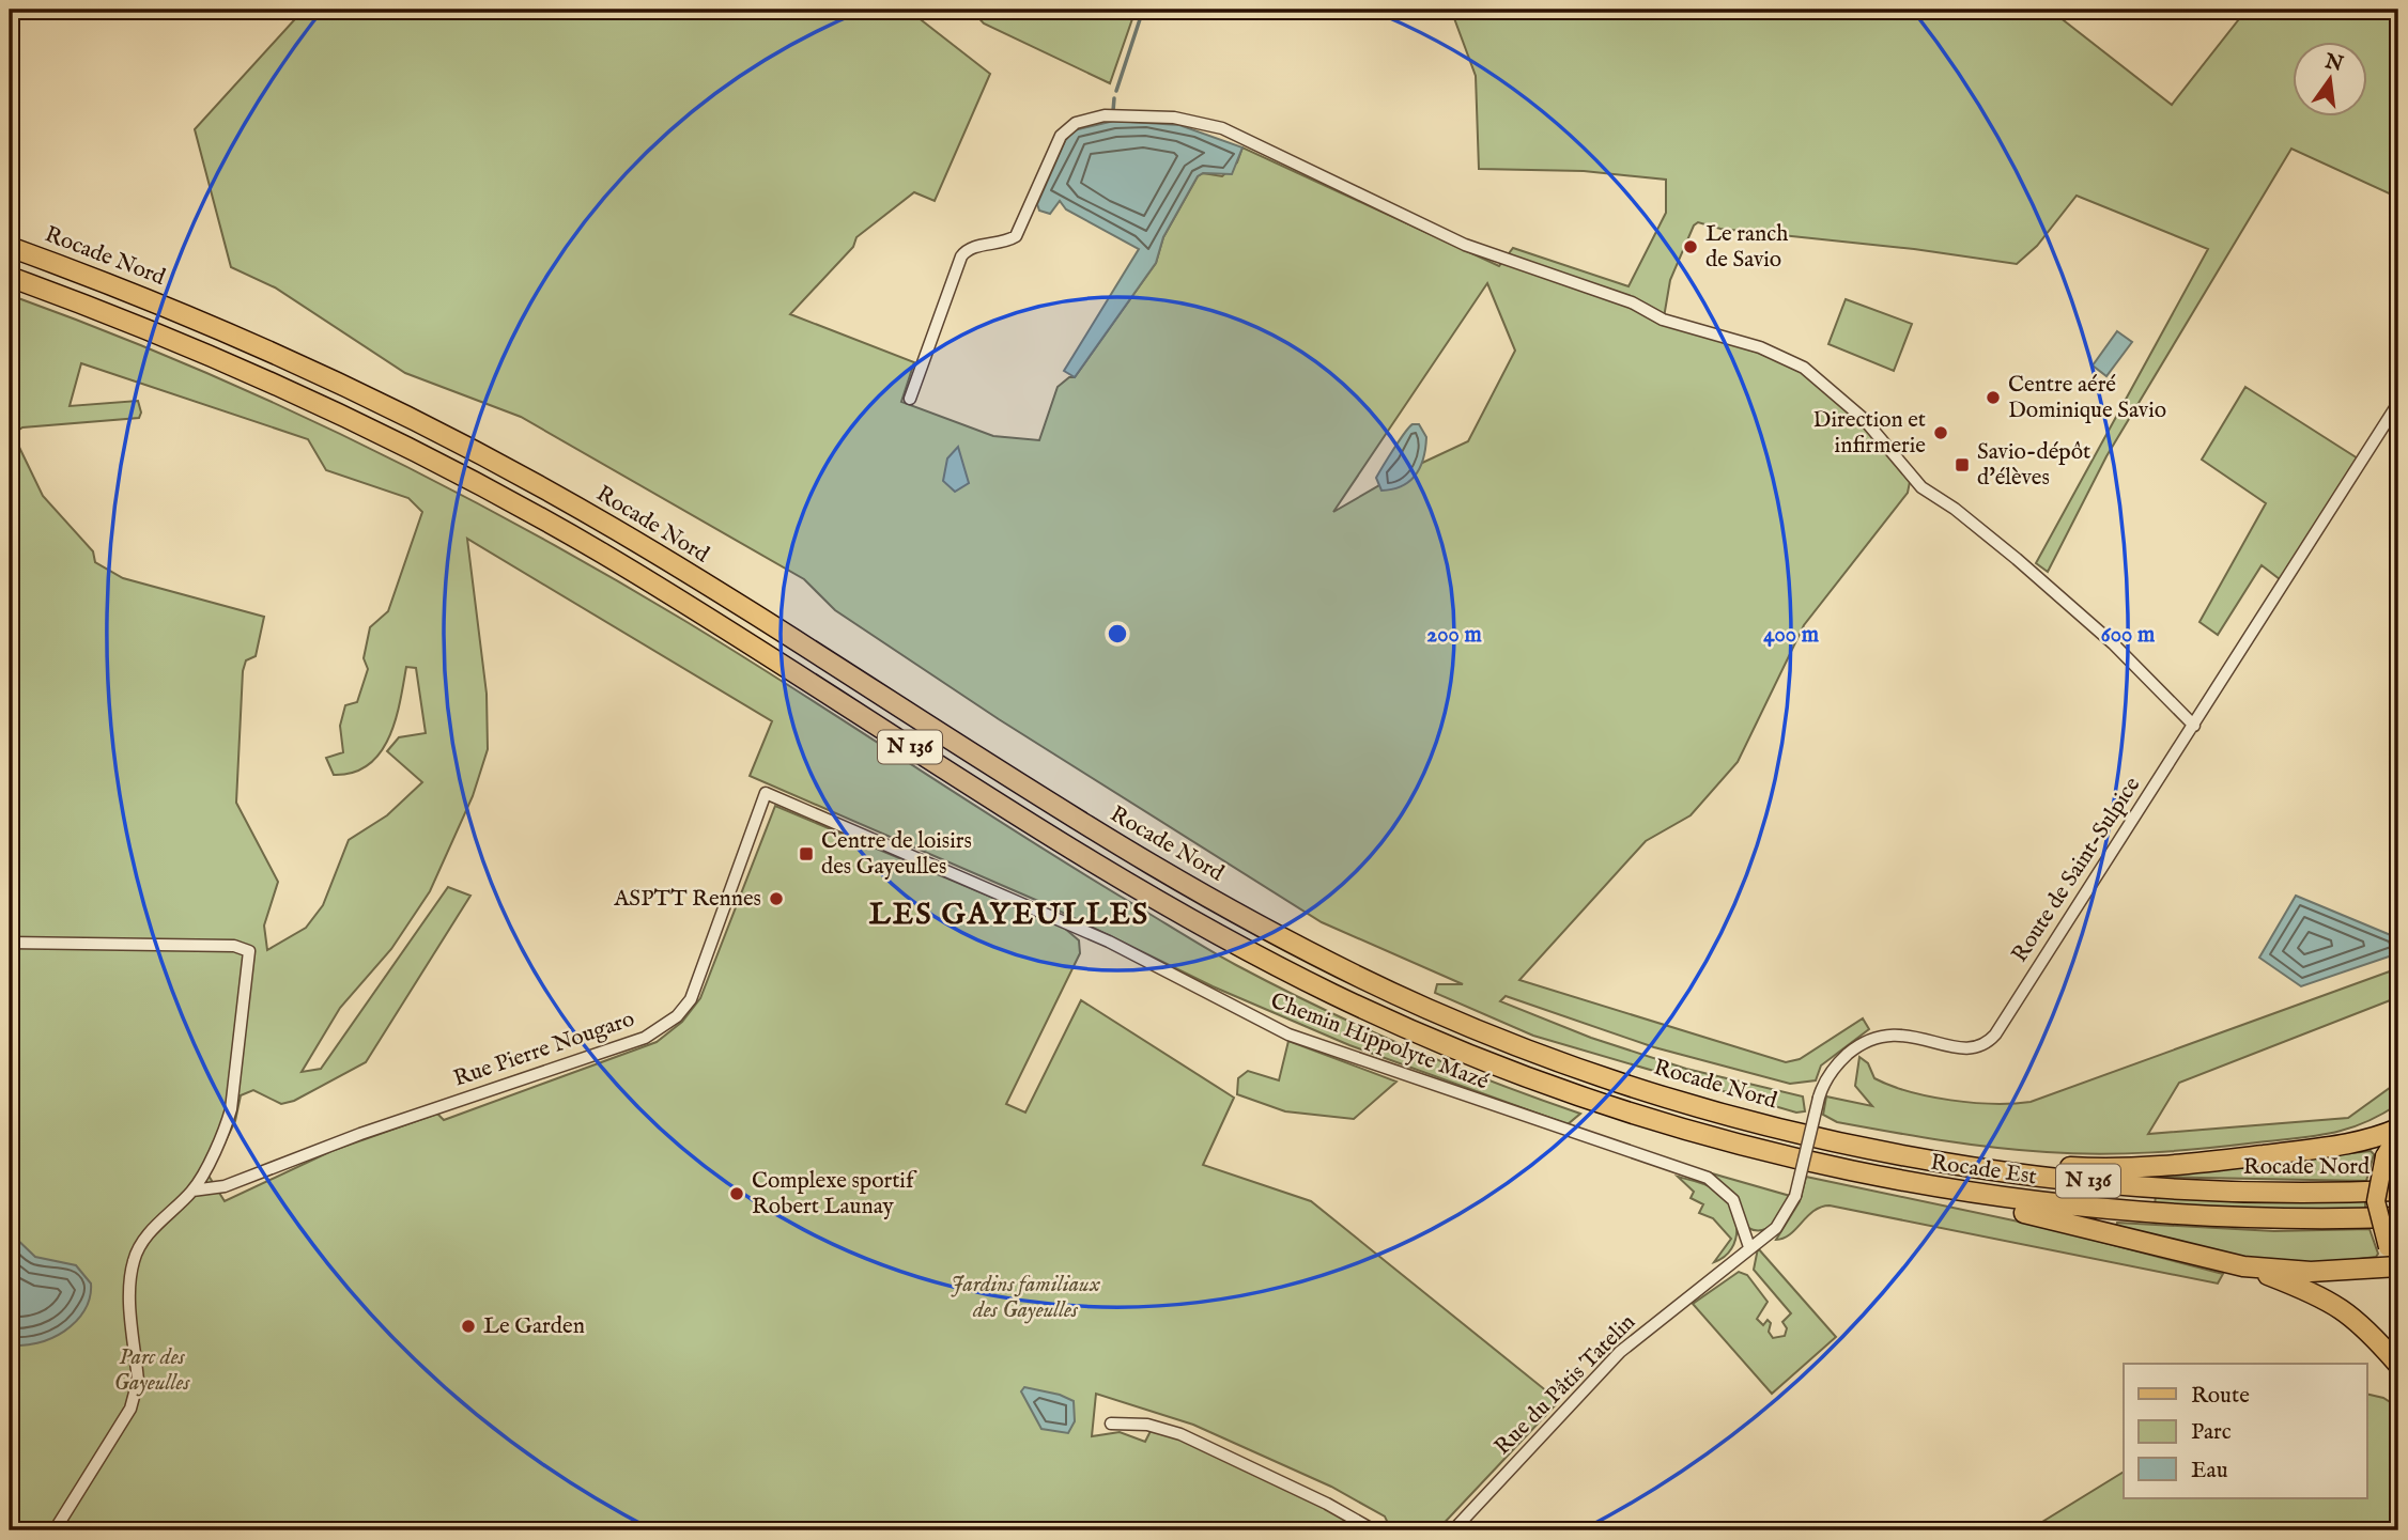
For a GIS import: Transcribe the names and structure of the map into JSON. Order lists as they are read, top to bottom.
{
  "streets": {
    "highway": ["Rocade Nord", "N 136", "Rocade Est"],
    "street": [
      "Route de Saint-Sulpice",
      "Chemin Hippolyte Mazé",
      "Rue Pierre Nougaro",
      "Rue du Pâtis Tatelin"
    ]
  },
  "crossings": [
    ["N 136", "Rocade Est"],
    ["Route de Saint-Sulpice", "Chemin Hippolyte Mazé"],
    ["Route de Saint-Sulpice", "Rue du Pâtis Tatelin"],
    ["Chemin Hippolyte Mazé", "Rue Pierre Nougaro"],
    ["Chemin Hippolyte Mazé", "Rue du Pâtis Tatelin"]
  ],
  "districts": ["LES GAYEULLES"],
  "parks": ["Jardins familiaux des Gayeulles", "Parc des Gayeulles"],
  "places": {
    "other": [
      "Le ranch de Savio",
      "Centre aéré Dominique Savio",
      "Direction et infirmerie",
      "ASPTT Rennes",
      "Complexe sportif Robert Launay",
      "Le Garden"
    ],
    "transit": ["Savio-dépôt d'élèves", "Centre de loisirs des Gayeulles"]
  },
  "legend": ["Route", "Parc", "Eau"],
  "north": "top",
  "rings": ["200 m", "400 m", "600 m"]
}
